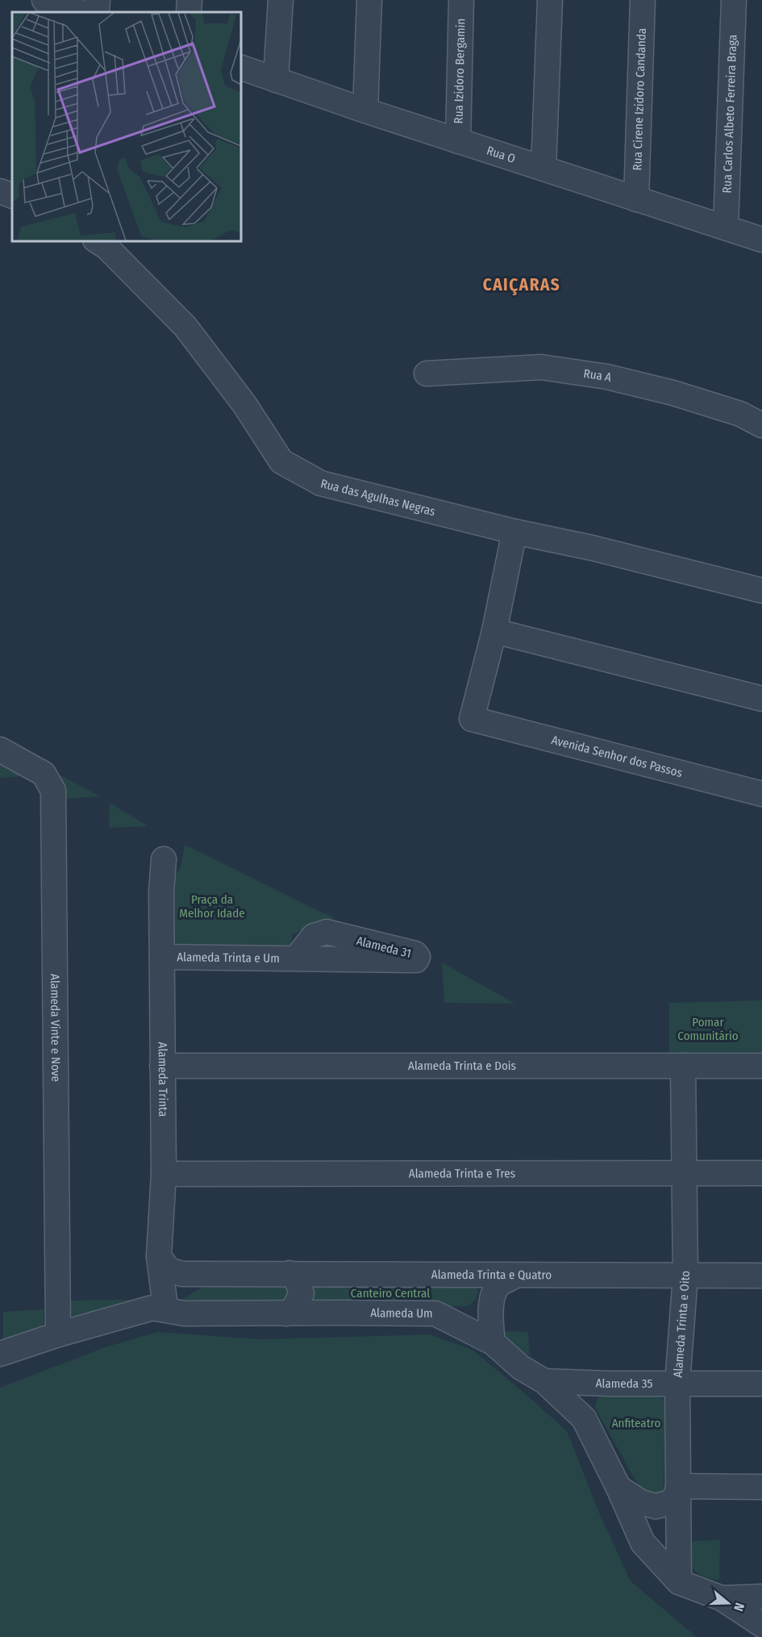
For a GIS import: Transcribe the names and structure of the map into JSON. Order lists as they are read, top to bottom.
{
  "streets": {
    "street": [
      "Rua Izidoro Bergamin",
      "Rua Cirene Izidoro Candanda",
      "Rua Carlos Albeto Ferreira Braga",
      "Rua O",
      "Rua A",
      "Rua das Agulhas Negras",
      "Avenida Senhor dos Passos",
      "Alameda Trinta e Um",
      "Alameda Vinte e Nove",
      "Alameda Trinta e Dois",
      "Alameda Trinta",
      "Alameda Trinta e Tres",
      "Alameda Trinta e Quatro",
      "Alameda Um",
      "Alameda Trinta e Oito",
      "Alameda 35"
    ]
  },
  "crossings": [
    ["Rua Izidoro Bergamin", "Rua O"],
    ["Rua Cirene Izidoro Candanda", "Rua O"],
    ["Rua Carlos Albeto Ferreira Braga", "Rua O"],
    ["Alameda Trinta e Um", "Alameda Trinta"],
    ["Alameda Vinte e Nove", "Alameda Um"],
    ["Alameda Trinta e Dois", "Alameda Trinta"],
    ["Alameda Trinta e Dois", "Alameda Trinta e Oito"],
    ["Alameda Trinta", "Alameda Trinta e Tres"],
    ["Alameda Trinta", "Alameda Trinta e Quatro"],
    ["Alameda Trinta", "Alameda Um"],
    ["Alameda Trinta e Tres", "Alameda Trinta e Oito"],
    ["Alameda Trinta e Quatro", "Alameda Um"],
    ["Alameda Trinta e Quatro", "Alameda Trinta e Oito"],
    ["Alameda Um", "Alameda Trinta e Oito"],
    ["Alameda Um", "Alameda 35"],
    ["Alameda Trinta e Oito", "Alameda 35"]
  ],
  "districts": ["CAIÇARAS"],
  "parks": [
    "Praça da Melhor Idade",
    "Pomar Comunitário",
    "Canteiro Central",
    "Anfiteatro"
  ],
  "north": "right"
}
